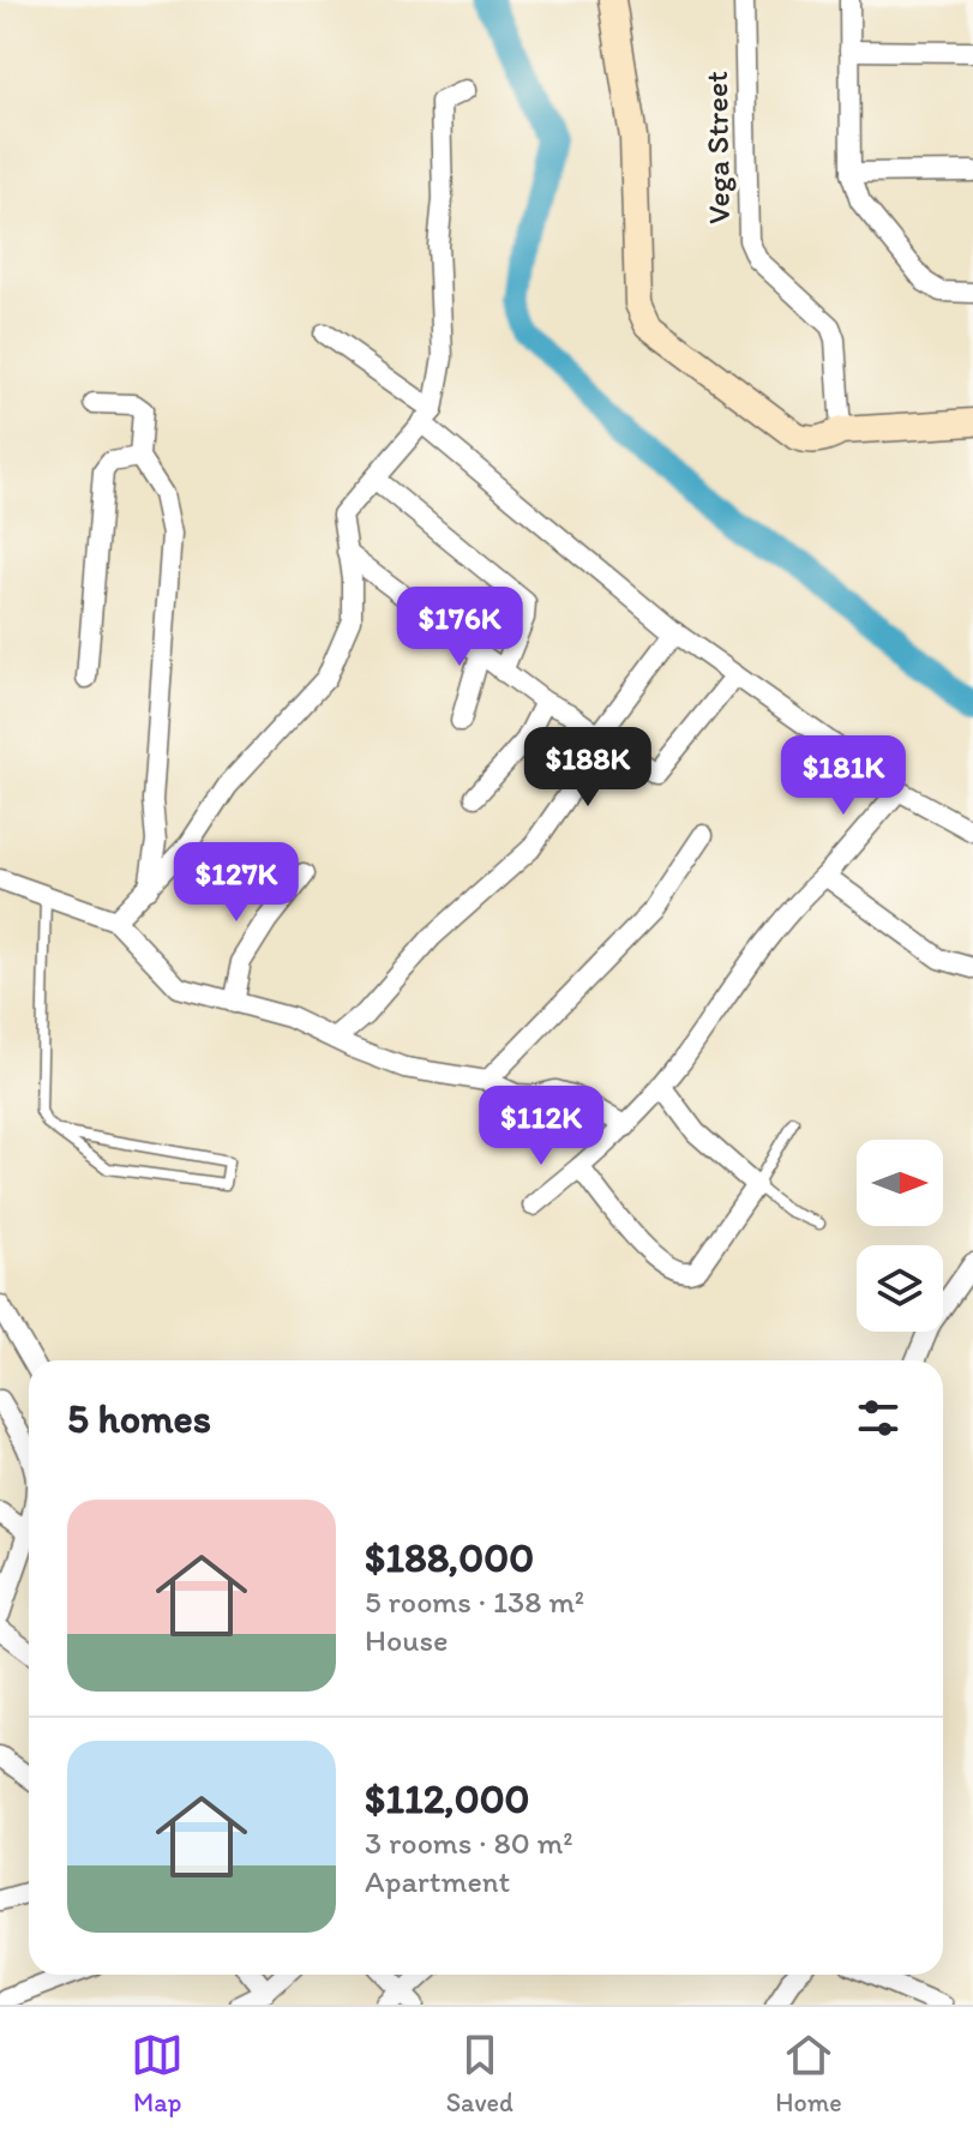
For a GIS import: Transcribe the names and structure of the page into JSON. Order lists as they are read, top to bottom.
{
  "streets": {
    "street": ["Vega Street"]
  },
  "north": "right",
  "page": {
    "price": [
      "$176K",
      "$188K",
      "$181K",
      "$127K",
      "$112K"
    ],
    "heading": "5 homes",
    "list": [
      {
        "name": "$188,000",
        "note": "5 rooms · 138 m² · House"
      },
      {
        "name": "$112,000",
        "note": "3 rooms · 80 m² · Apartment"
      }
    ],
    "tabs": ["Map", "Saved", "Home"]
  }
}
